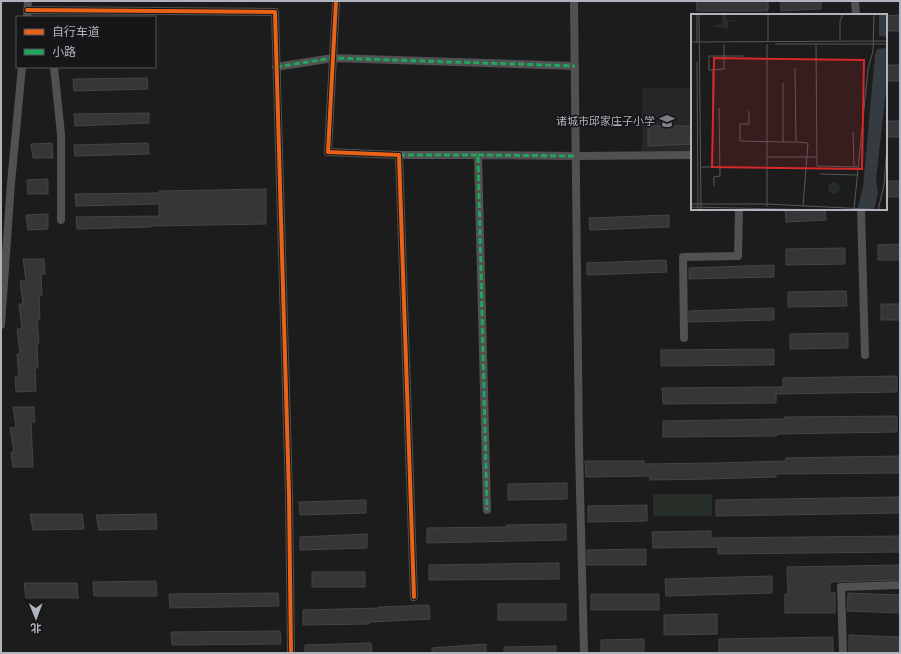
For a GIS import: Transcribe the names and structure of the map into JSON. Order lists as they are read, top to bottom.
{
  "places": {
    "school or university": ["诸城市邱家庄子小学"]
  },
  "legend": ["自行车道", "小路"],
  "north": "bottom"
}
